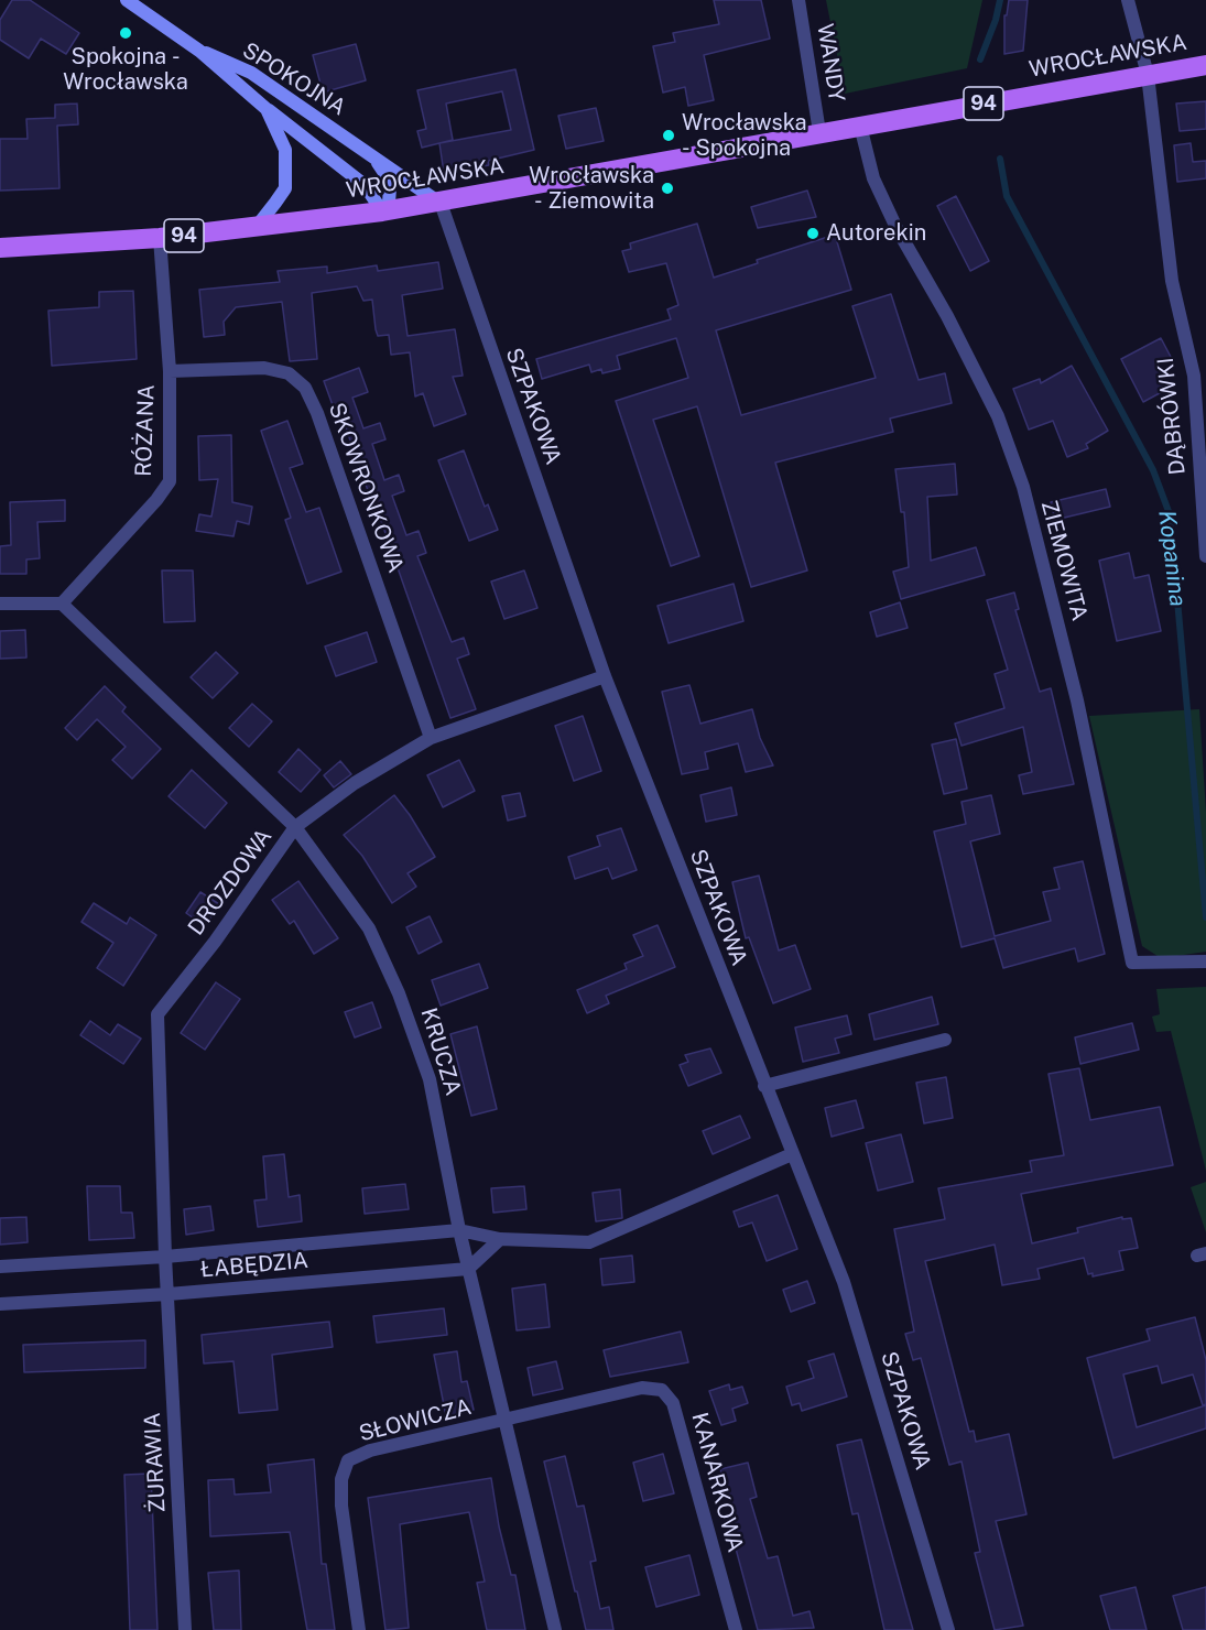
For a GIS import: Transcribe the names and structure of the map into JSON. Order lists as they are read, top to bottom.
{
  "streets": {
    "main road": ["WROCŁAWSKA", "94"],
    "street": [
      "WANDY",
      "SPOKOJNA",
      "SZPAKOWA",
      "DĄBRÓWKI",
      "RÓŻANA",
      "SKOWRONKOWA",
      "ZIEMOWITA",
      "DROZDOWA",
      "KRUCZA",
      "ŁABĘDZIA",
      "SŁOWICZA",
      "ŻURAWIA",
      "KANARKOWA"
    ]
  },
  "crossings": [
    ["WROCŁAWSKA", "WANDY"],
    ["WROCŁAWSKA", "SPOKOJNA"],
    ["WROCŁAWSKA", "SZPAKOWA"],
    ["WROCŁAWSKA", "DĄBRÓWKI"],
    ["WROCŁAWSKA", "RÓŻANA"],
    ["WROCŁAWSKA", "ZIEMOWITA"],
    ["SPOKOJNA", "SZPAKOWA"],
    ["SZPAKOWA", "DROZDOWA"],
    ["SZPAKOWA", "ŁABĘDZIA"],
    ["RÓŻANA", "SKOWRONKOWA"],
    ["RÓŻANA", "KRUCZA"],
    ["SKOWRONKOWA", "DROZDOWA"],
    ["DROZDOWA", "KRUCZA"],
    ["DROZDOWA", "ŁABĘDZIA"],
    ["DROZDOWA", "ŻURAWIA"],
    ["KRUCZA", "ŁABĘDZIA"],
    ["KRUCZA", "SŁOWICZA"],
    ["KRUCZA", "KANARKOWA"],
    ["ŁABĘDZIA", "ŻURAWIA"],
    ["SŁOWICZA", "KANARKOWA"]
  ],
  "water": ["Kopanina"],
  "places": [
    "Spokojna - Wrocławska",
    "Wrocławska - Spokojna",
    "Wrocławska - Ziemowita",
    "Autorekin"
  ]
}
